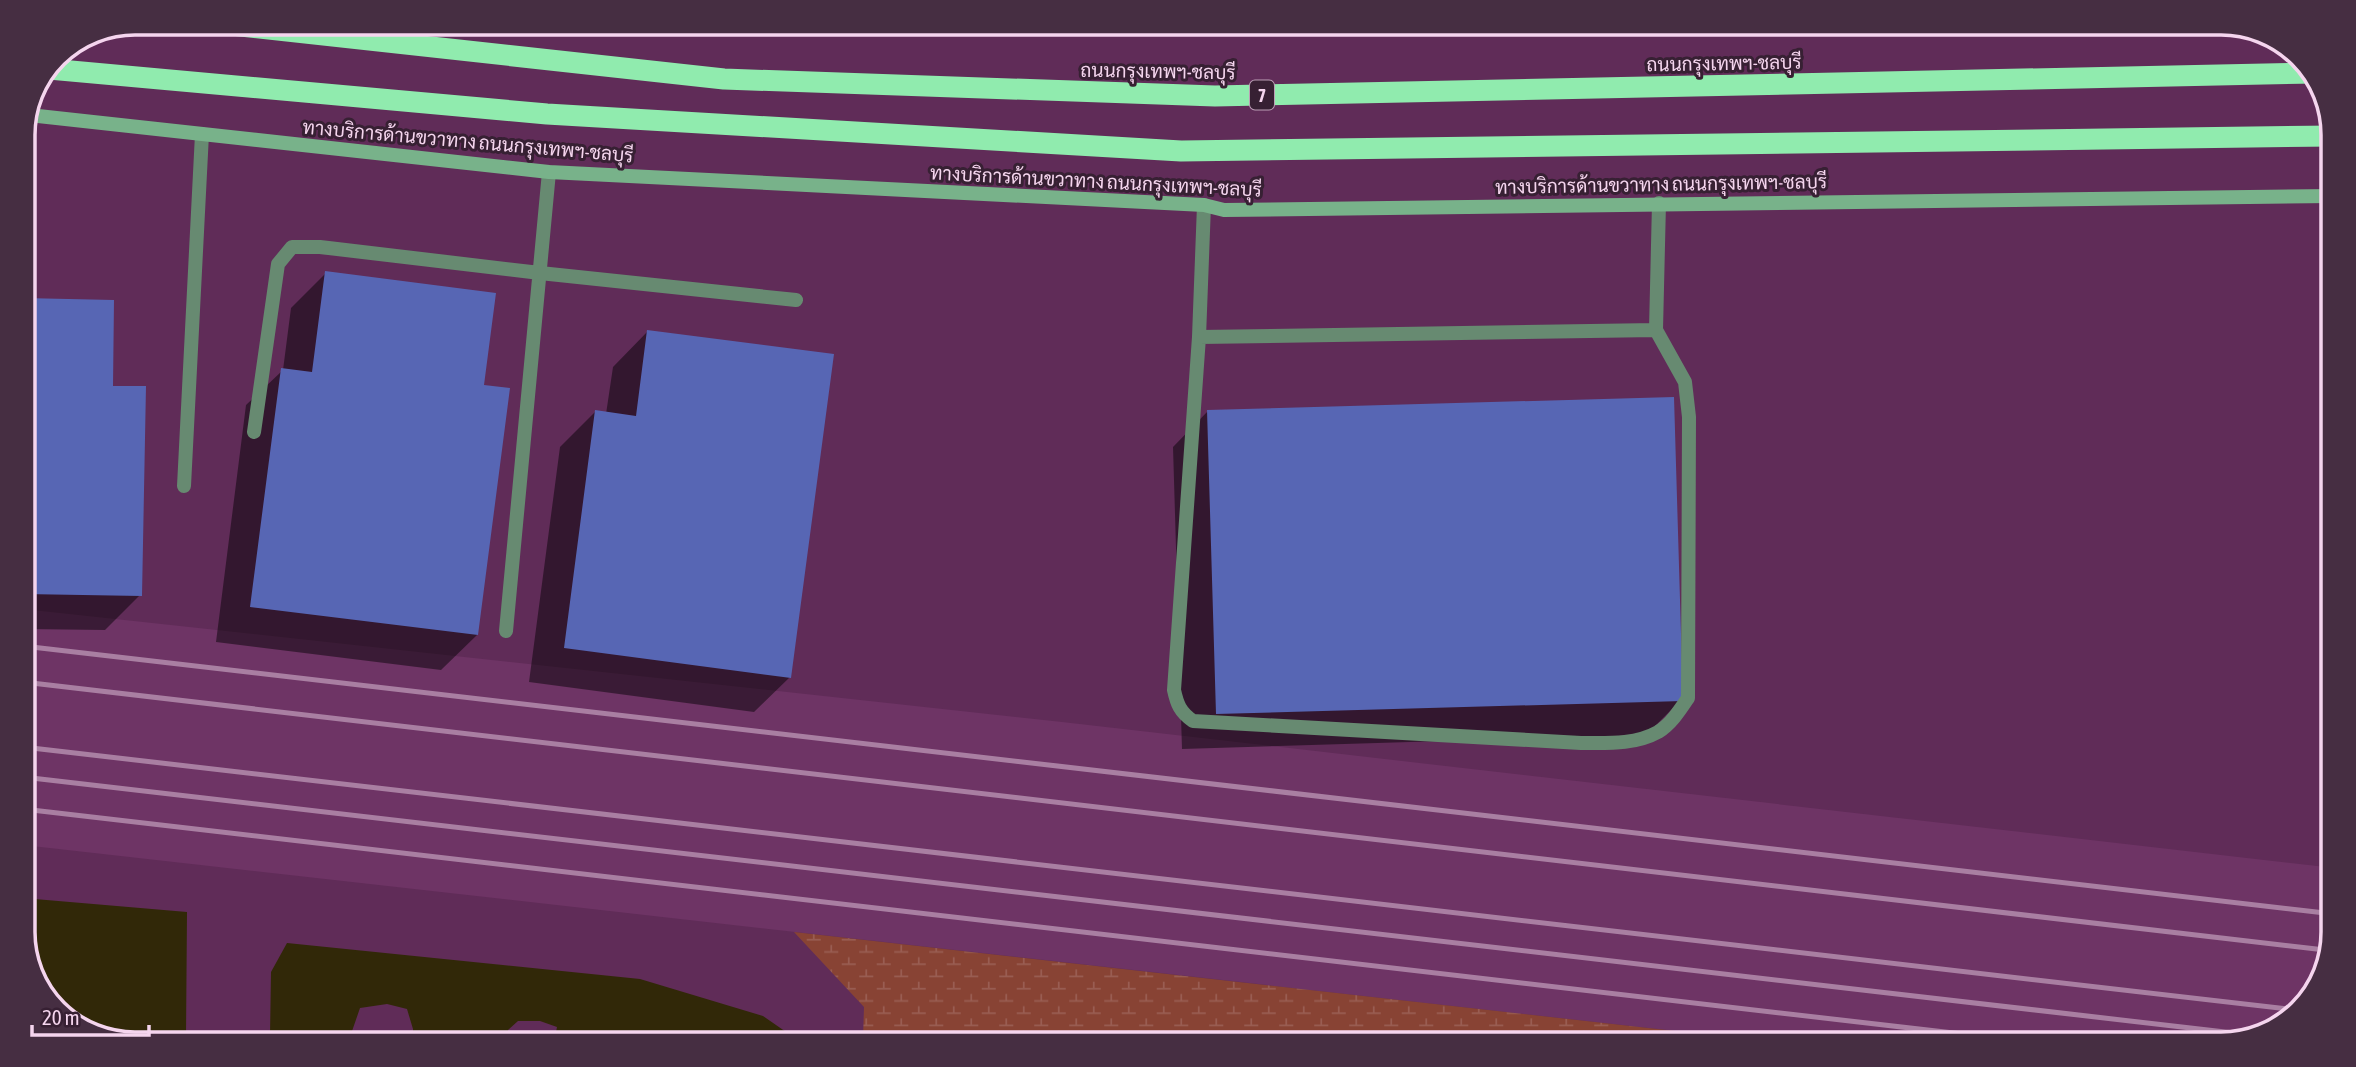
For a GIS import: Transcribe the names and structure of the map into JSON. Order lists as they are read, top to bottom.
{
  "streets": {
    "highway": ["ถนนกรุงเทพฯ-ชลบุรี", "7"],
    "main road": ["ทางบริการด้านขวาทาง ถนนกรุงเทพฯ-ชลบุรี"]
  },
  "scale_bar": "20 m"
}
